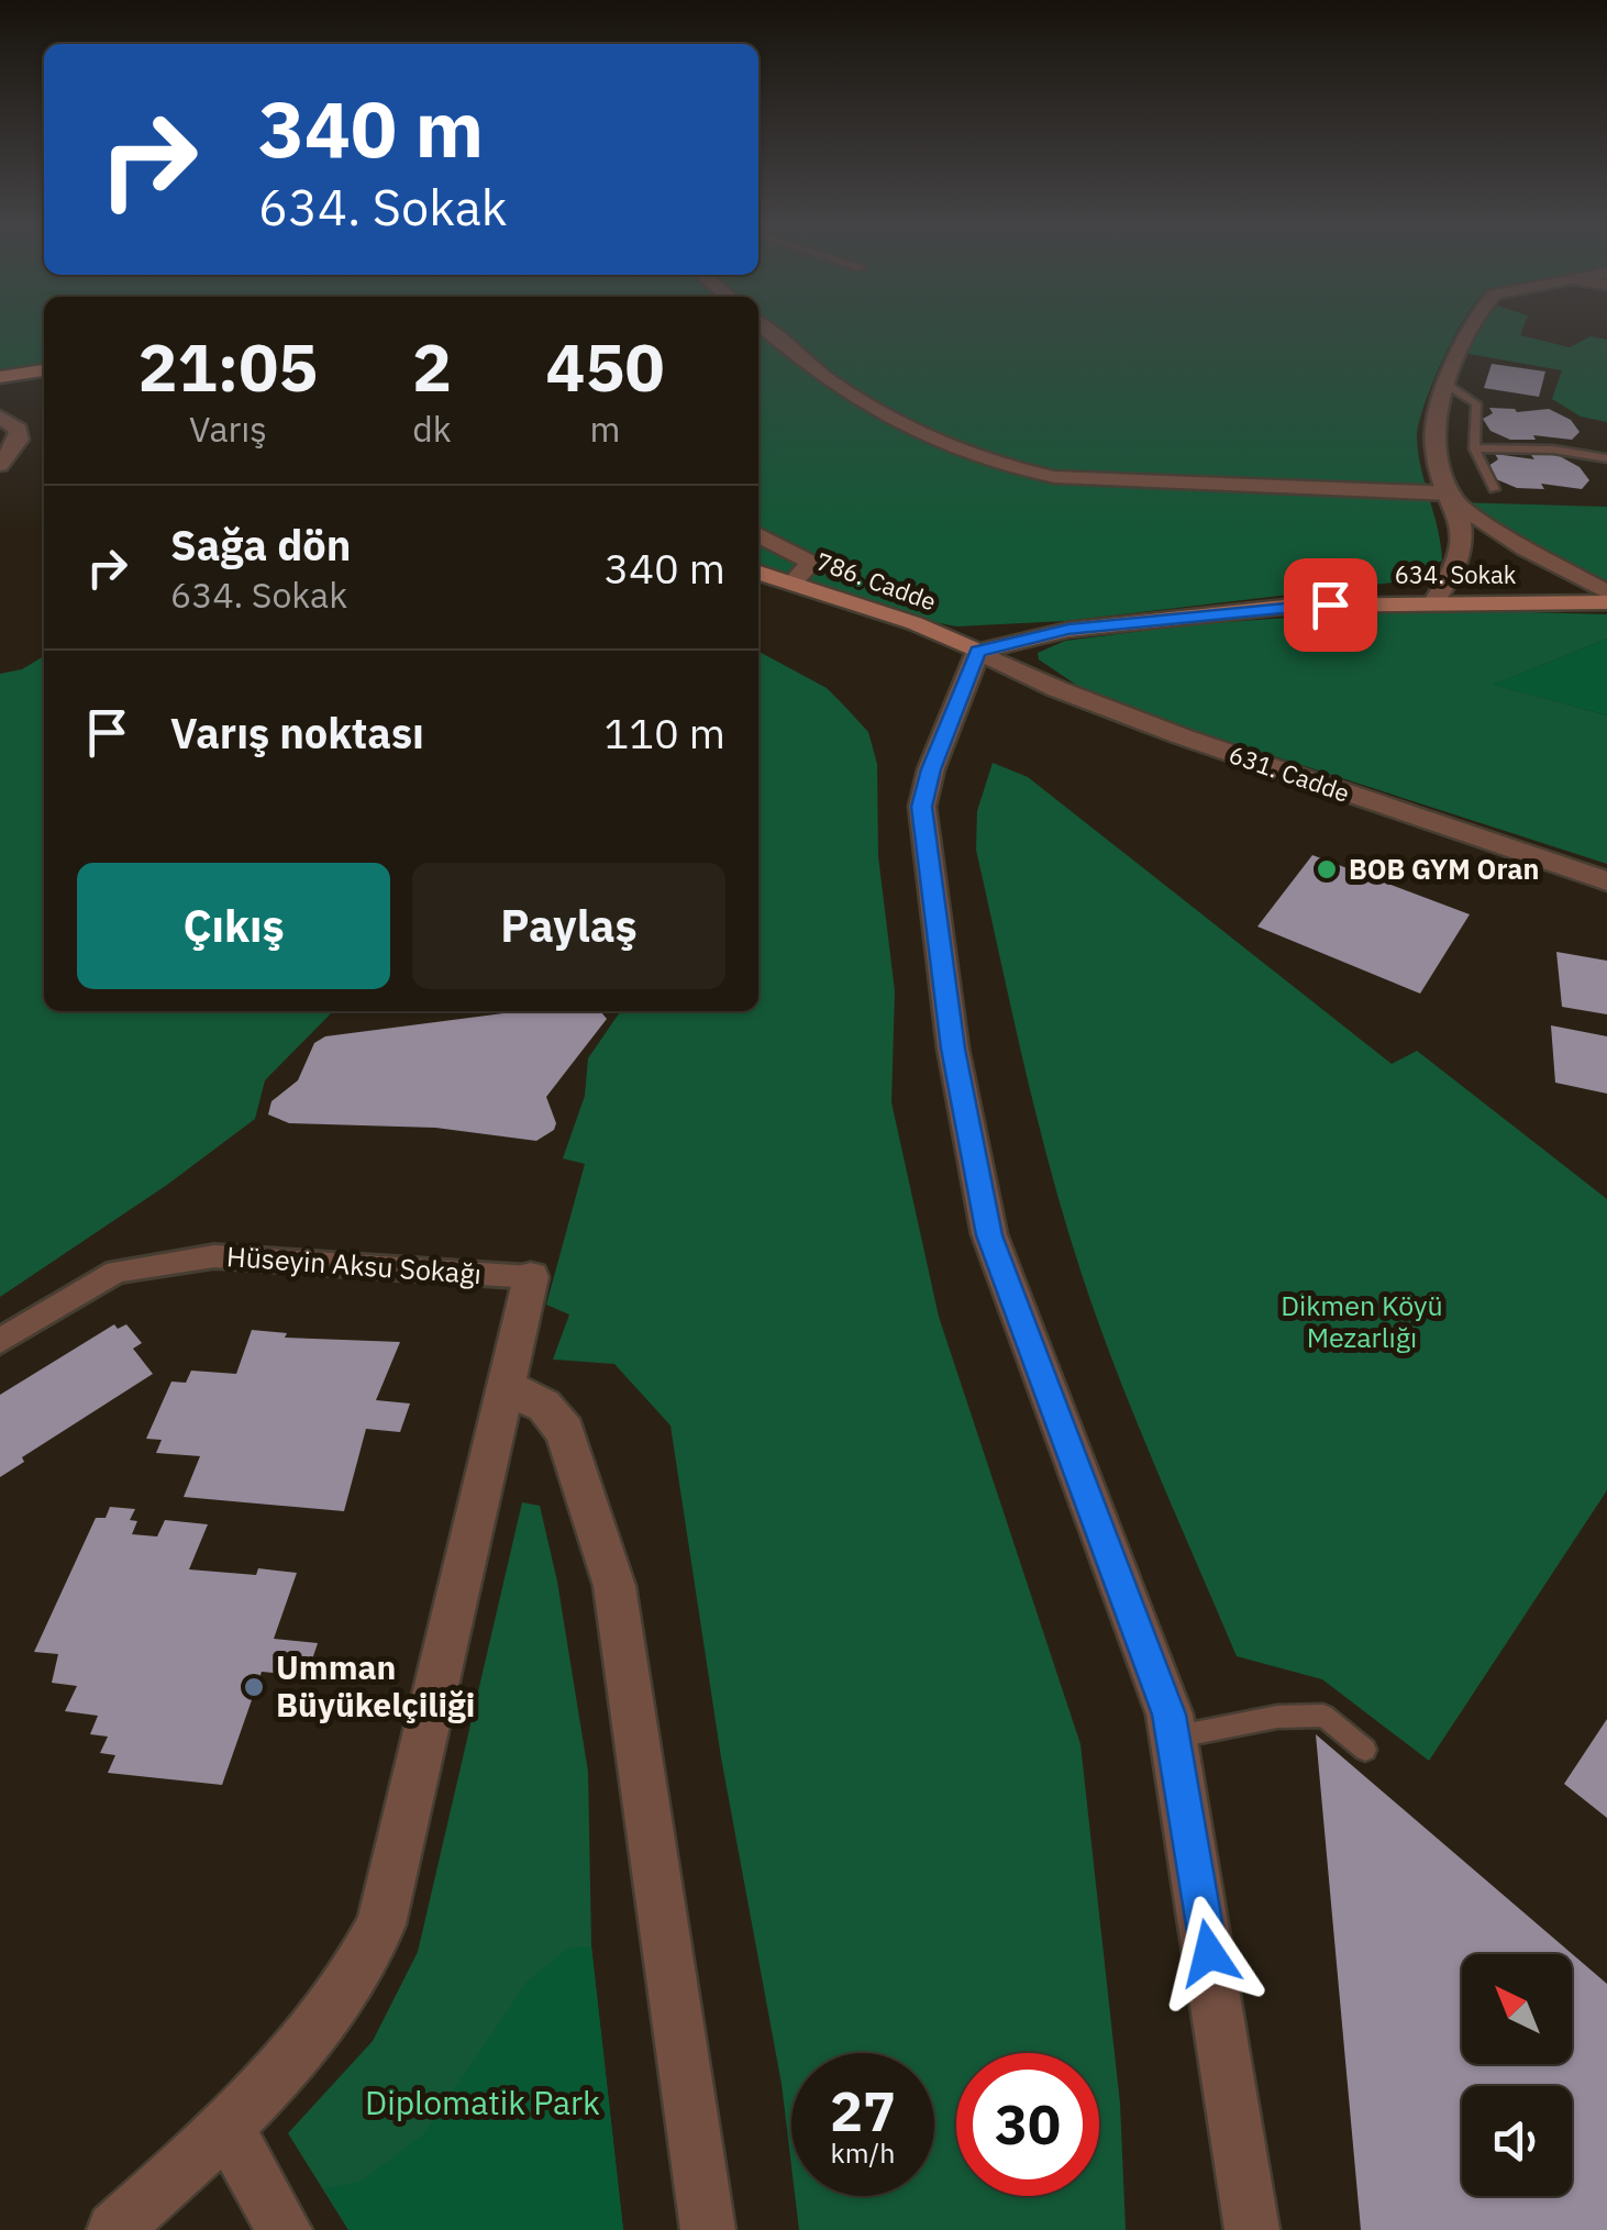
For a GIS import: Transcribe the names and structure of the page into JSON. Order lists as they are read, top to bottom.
{
  "streets": {
    "main road": ["634. Sokak", "786. Cadde"],
    "street": ["631. Cadde", "Hüseyin Aksu Sokağı"]
  },
  "crossings": [
    ["634. Sokak", "786. Cadde"],
    ["634. Sokak", "631. Cadde"],
    ["786. Cadde", "631. Cadde"]
  ],
  "parks": ["Dikmen Köyü Mezarlığı", "Diplomatik Park"],
  "places": ["BOB GYM Oran", "Umman Büyükelçiliği"],
  "north": "top left",
  "page": {
    "turn": ["340 m", "634. Sokak"],
    "eta": [
      "21:05",
      "Varış",
      "2",
      "dk",
      "450",
      "m"
    ],
    "list": [
      {
        "name": "Sağa dön",
        "note": "634. Sokak",
        "value": "340 m"
      },
      {
        "name": "Varış noktası",
        "value": "110 m"
      }
    ],
    "buttons": ["Çıkış", "Paylaş"],
    "speed": "27 km/h",
    "limit": "30"
  }
}
